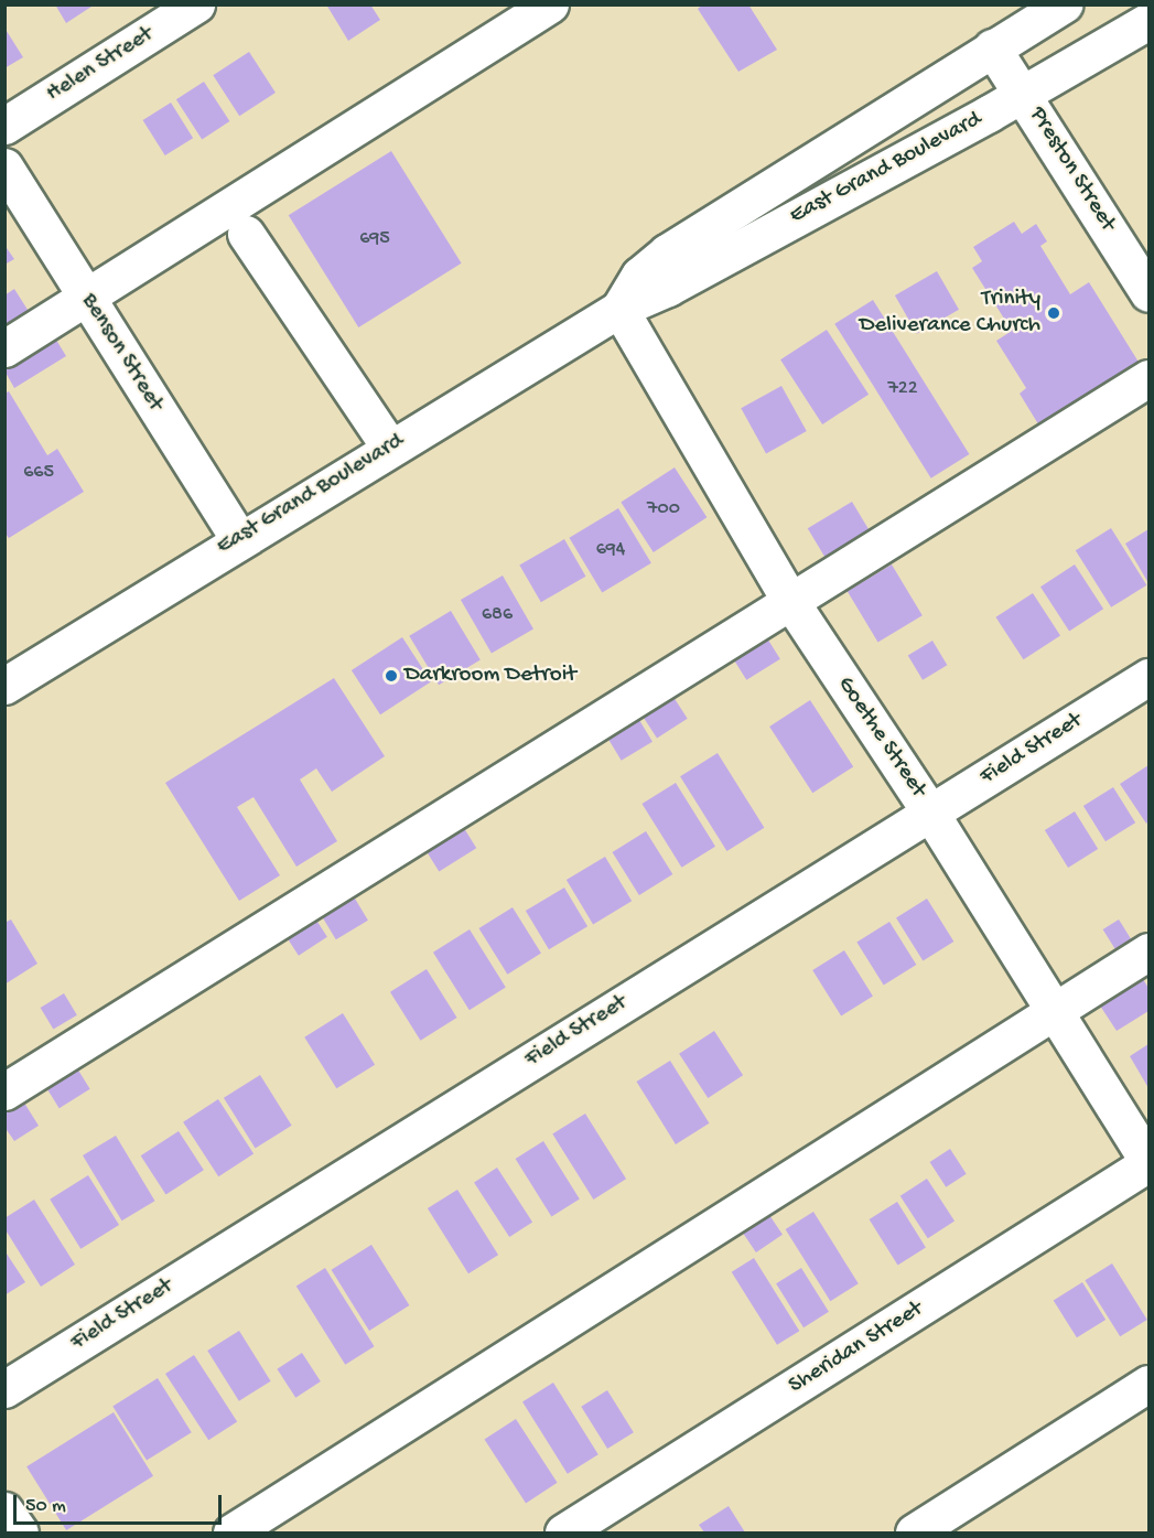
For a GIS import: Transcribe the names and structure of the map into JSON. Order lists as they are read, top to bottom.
{
  "streets": {
    "street": [
      "Helen Street",
      "East Grand Boulevard",
      "Preston Street",
      "Benson Street",
      "Goethe Street",
      "Field Street",
      "Sheridan Street"
    ]
  },
  "crossings": [
    ["East Grand Boulevard", "Preston Street"],
    ["East Grand Boulevard", "Benson Street"],
    ["East Grand Boulevard", "Goethe Street"],
    ["Goethe Street", "Field Street"],
    ["Goethe Street", "Sheridan Street"]
  ],
  "places": ["Trinity Deliverance Church", "Darkroom Detroit"],
  "house_numbers": [
    "695",
    "722",
    "665",
    "700",
    "694",
    "686"
  ],
  "scale_bar": "50 m"
}
